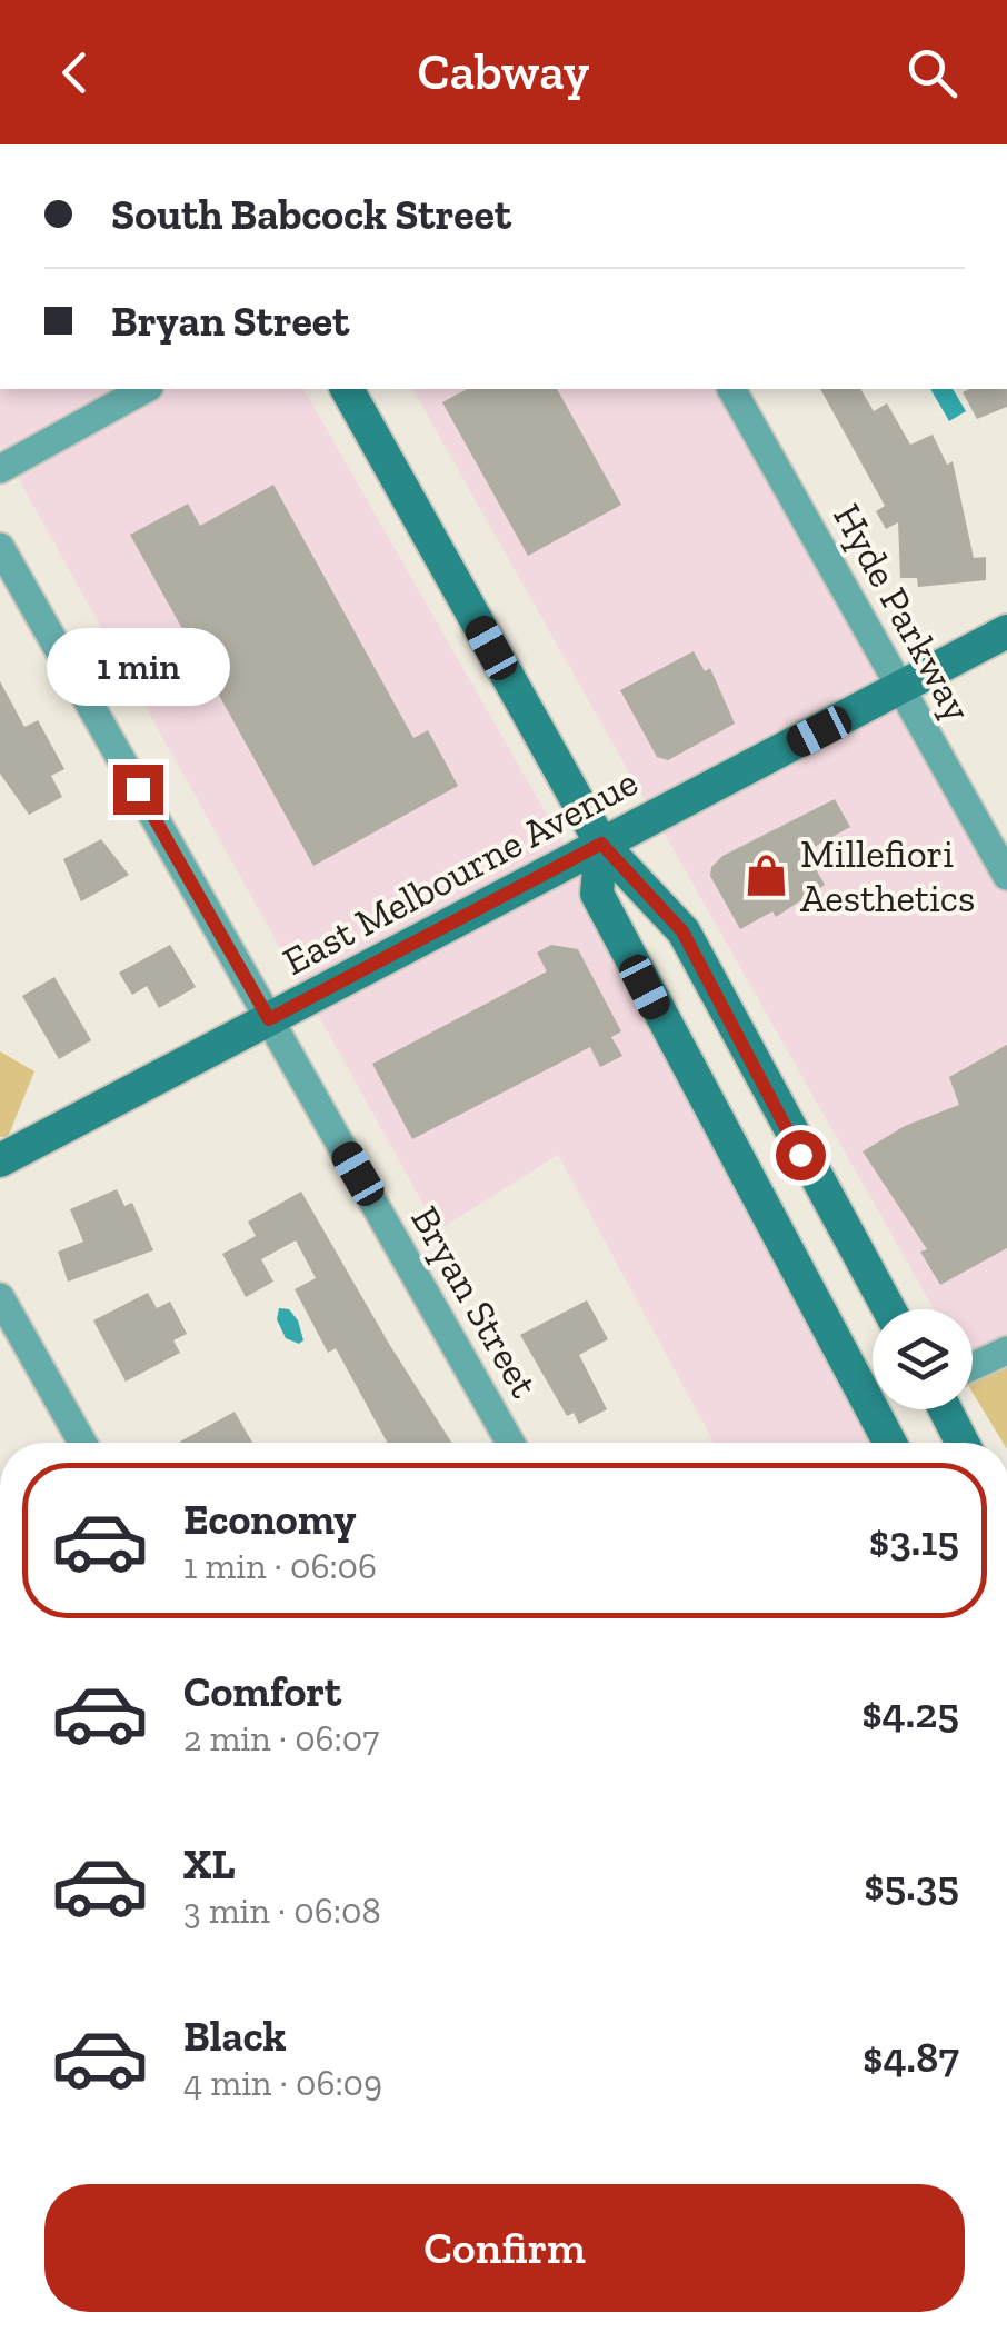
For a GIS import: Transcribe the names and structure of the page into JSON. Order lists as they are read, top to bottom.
{
  "streets": {
    "main road": ["East Melbourne Avenue"],
    "street": ["Hyde Parkway", "Bryan Street"]
  },
  "crossings": [
    ["Hyde Parkway", "East Melbourne Avenue"],
    ["East Melbourne Avenue", "Bryan Street"]
  ],
  "places": {
    "shop": ["Millefiori Aesthetics"]
  },
  "page": {
    "header": "Cabway",
    "banner": ["South Babcock Street", "Bryan Street"],
    "bubble": "1 min",
    "list": [
      {
        "name": "Economy",
        "note": "1 min · 06:06",
        "value": "$3.15"
      },
      {
        "name": "Comfort",
        "note": "2 min · 06:07",
        "value": "$4.25"
      },
      {
        "name": "XL",
        "note": "3 min · 06:08",
        "value": "$5.35"
      },
      {
        "name": "Black",
        "note": "4 min · 06:09",
        "value": "$4.87"
      }
    ],
    "buttons": "Confirm"
  }
}
